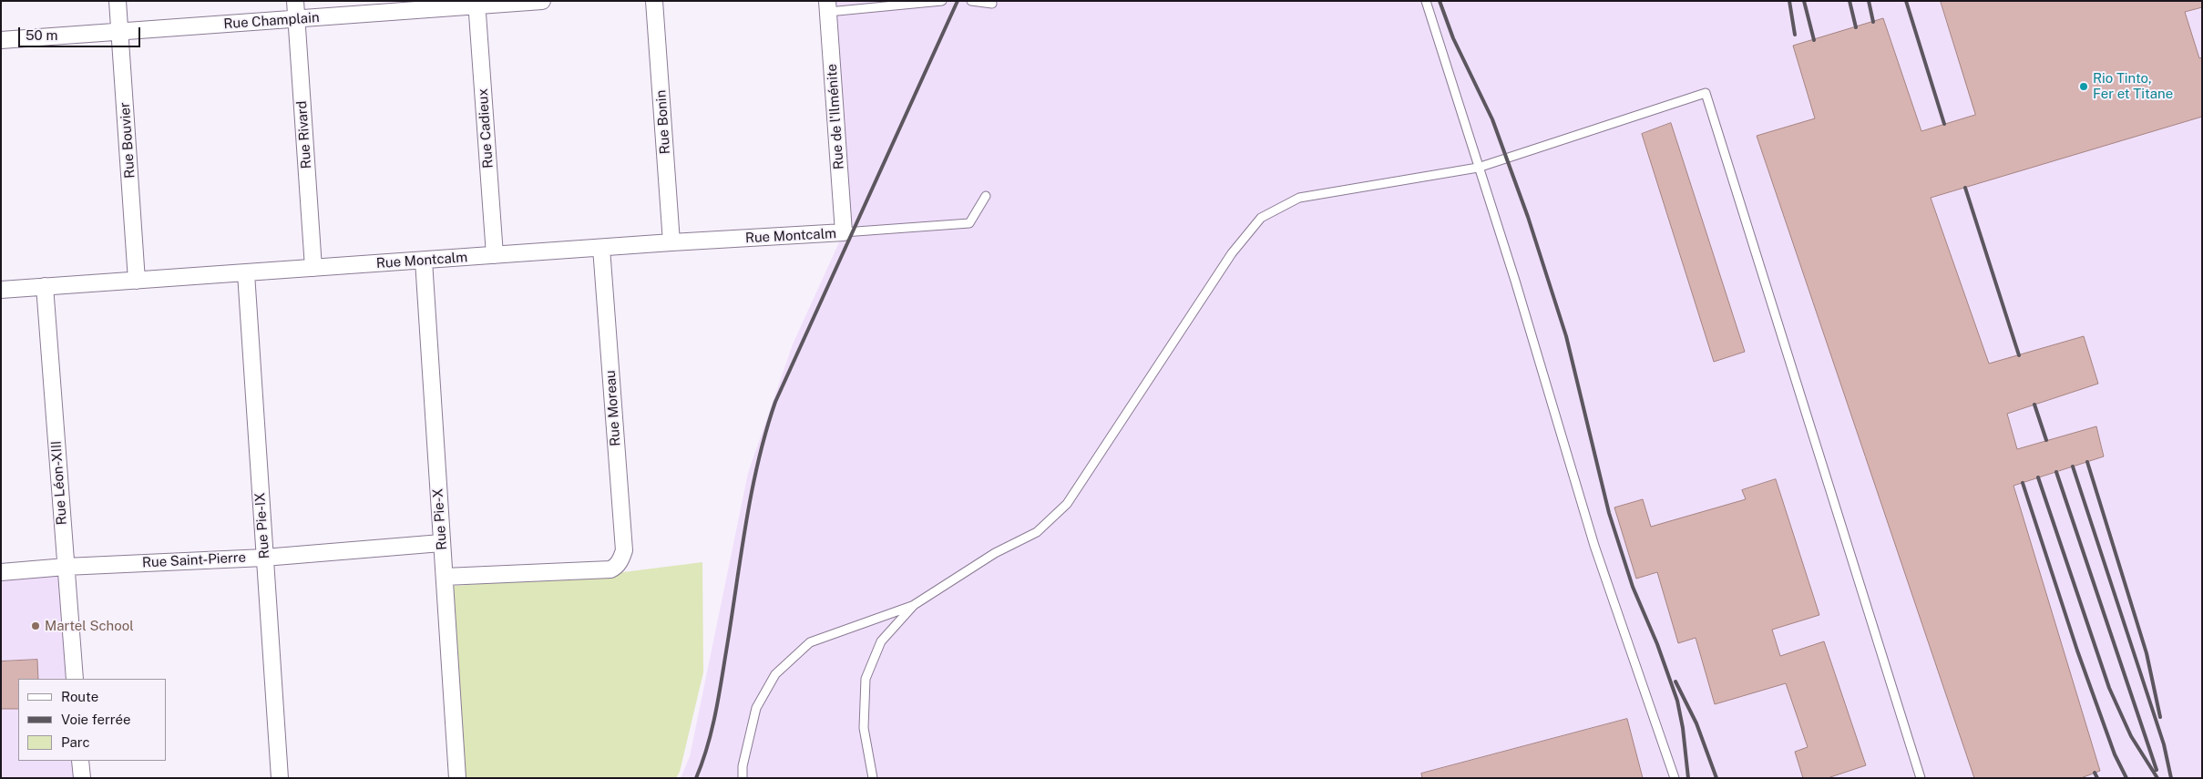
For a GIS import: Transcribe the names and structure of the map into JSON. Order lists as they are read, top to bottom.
{
  "streets": {
    "street": [
      "Rue Champlain",
      "Rue de l'Ilménite",
      "Rue Bonin",
      "Rue Cadieux",
      "Rue Rivard",
      "Rue Bouvier",
      "Rue Montcalm",
      "Rue Moreau",
      "Rue Léon-XIII",
      "Rue Pie-X",
      "Rue Pie-IX",
      "Rue Saint-Pierre"
    ]
  },
  "crossings": [
    ["Rue Champlain", "Rue Cadieux"],
    ["Rue Champlain", "Rue Rivard"],
    ["Rue Champlain", "Rue Bouvier"],
    ["Rue de l'Ilménite", "Rue Montcalm"],
    ["Rue Bonin", "Rue Montcalm"],
    ["Rue Cadieux", "Rue Montcalm"],
    ["Rue Rivard", "Rue Montcalm"],
    ["Rue Bouvier", "Rue Montcalm"],
    ["Rue Montcalm", "Rue Moreau"],
    ["Rue Montcalm", "Rue Léon-XIII"],
    ["Rue Montcalm", "Rue Pie-X"],
    ["Rue Montcalm", "Rue Pie-IX"],
    ["Rue Moreau", "Rue Pie-X"],
    ["Rue Léon-XIII", "Rue Saint-Pierre"],
    ["Rue Pie-X", "Rue Saint-Pierre"],
    ["Rue Pie-IX", "Rue Saint-Pierre"]
  ],
  "places": ["Rio Tinto, Fer et Titane", "Martel School"],
  "legend": ["Route", "Voie ferrée", "Parc"],
  "scale_bar": "50 m"
}
